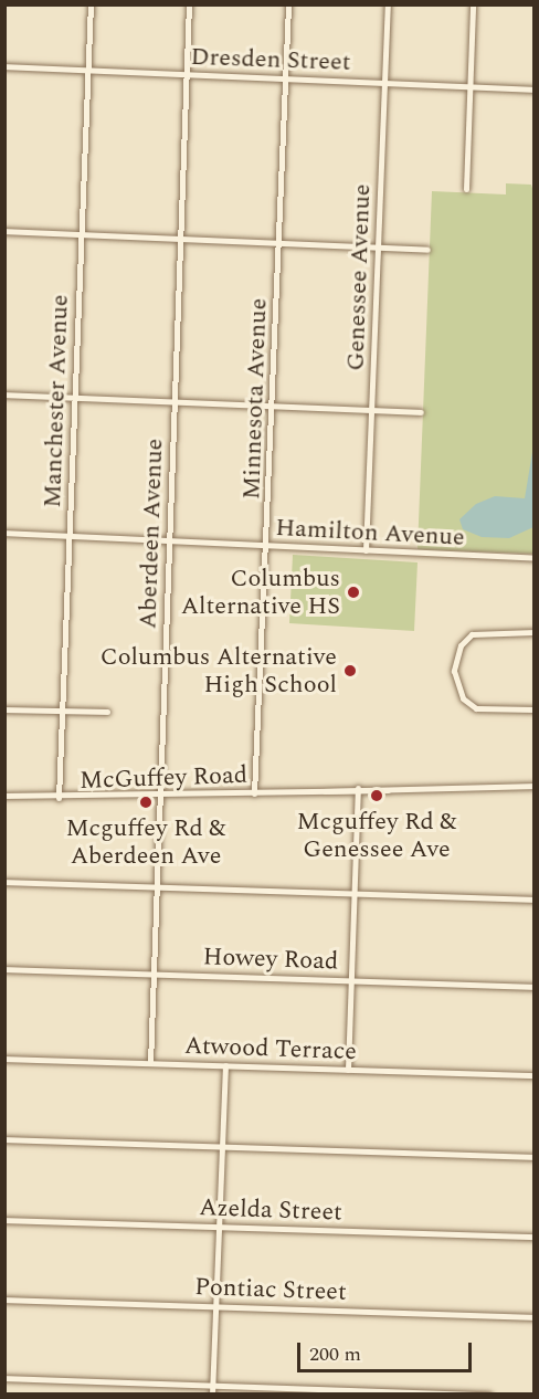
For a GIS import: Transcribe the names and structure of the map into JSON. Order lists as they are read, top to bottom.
{
  "streets": {
    "street": [
      "Dresden Street",
      "Genessee Avenue",
      "Minnesota Avenue",
      "Manchester Avenue",
      "Hamilton Avenue",
      "Aberdeen Avenue",
      "McGuffey Road",
      "Howey Road",
      "Atwood Terrace",
      "Azelda Street",
      "Pontiac Street"
    ]
  },
  "crossings": [
    ["Dresden Street", "Genessee Avenue"],
    ["Dresden Street", "Minnesota Avenue"],
    ["Dresden Street", "Manchester Avenue"],
    ["Dresden Street", "Aberdeen Avenue"],
    ["Genessee Avenue", "Hamilton Avenue"],
    ["Minnesota Avenue", "Hamilton Avenue"],
    ["Minnesota Avenue", "McGuffey Road"],
    ["Manchester Avenue", "Hamilton Avenue"],
    ["Manchester Avenue", "McGuffey Road"],
    ["Hamilton Avenue", "Aberdeen Avenue"],
    ["Aberdeen Avenue", "McGuffey Road"],
    ["Aberdeen Avenue", "Howey Road"],
    ["Aberdeen Avenue", "Atwood Terrace"]
  ],
  "places": [
    "Columbus Alternative HS",
    "Columbus Alternative High School",
    "Mcguffey Rd & Genessee Ave",
    "Mcguffey Rd & Aberdeen Ave"
  ],
  "scale_bar": "200 m"
}
